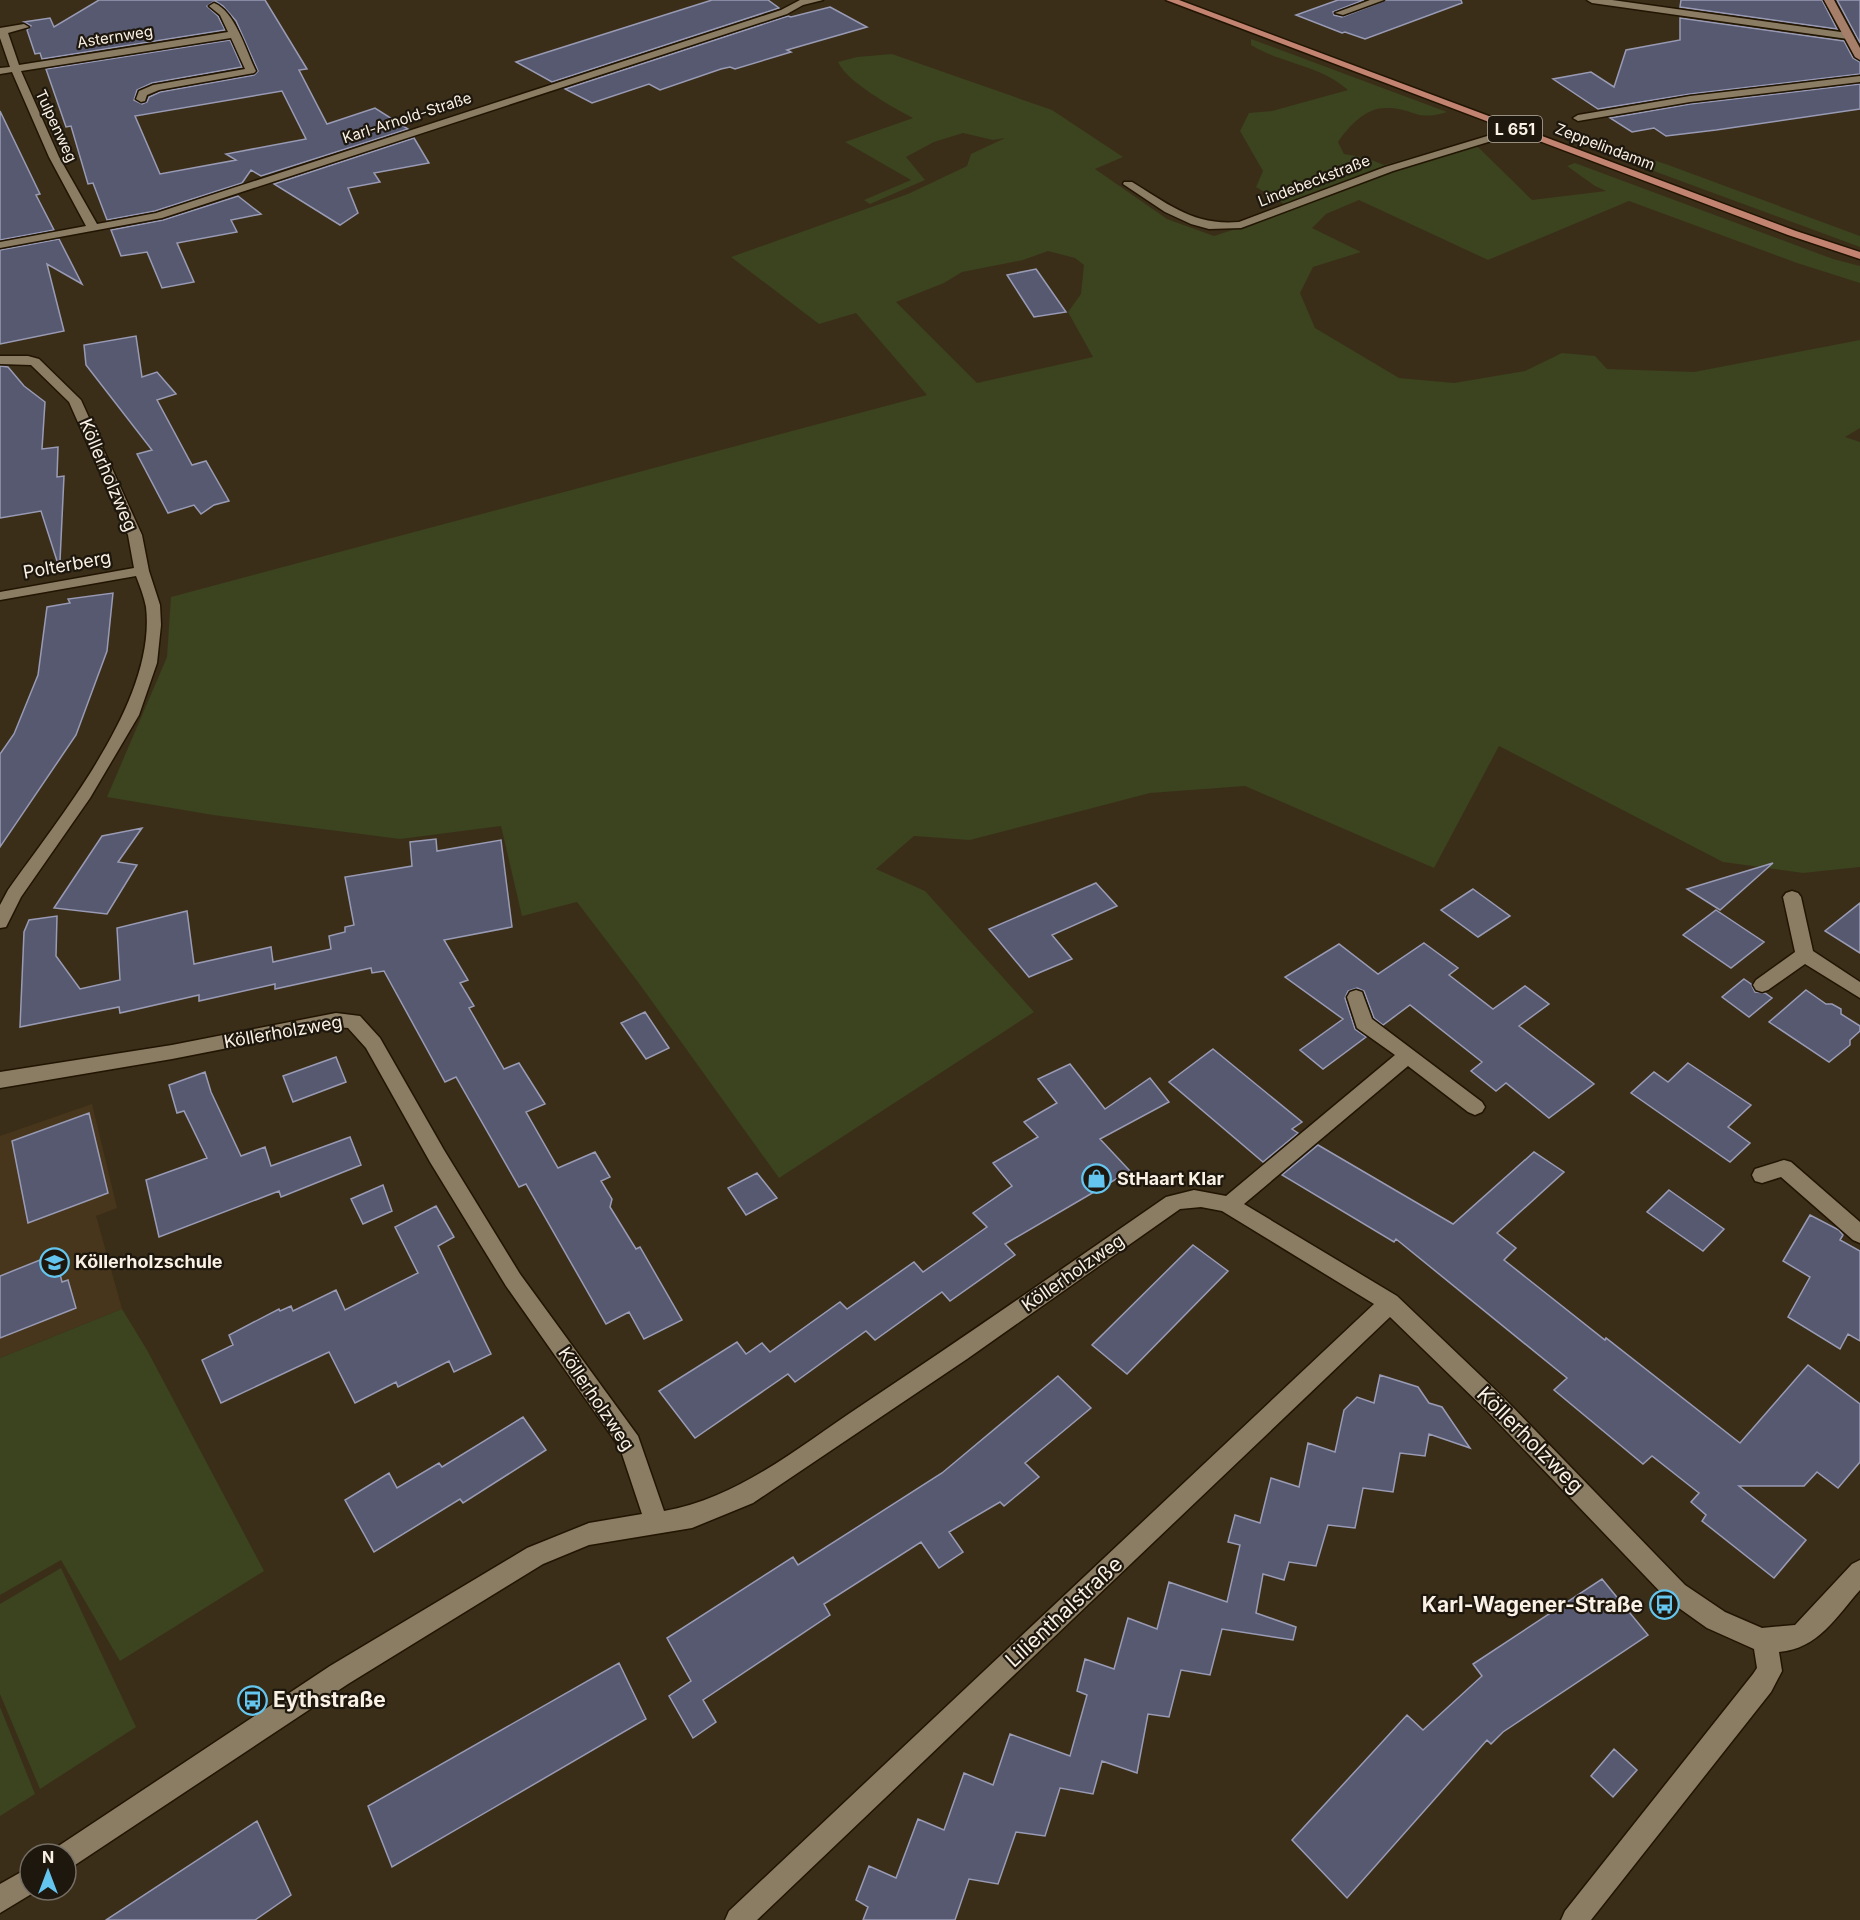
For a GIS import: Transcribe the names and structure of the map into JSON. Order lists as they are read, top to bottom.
{
  "streets": {
    "main road": ["L 651", "Zeppelindamm"],
    "street": [
      "Asternweg",
      "Karl-Arnold-Straße",
      "Tulpenweg",
      "Lindebeckstraße",
      "Köllerholzweg",
      "Polterberg",
      "Lilienthalstraße"
    ]
  },
  "crossings": [
    ["Asternweg", "Tulpenweg"],
    ["Karl-Arnold-Straße", "Tulpenweg"],
    ["Zeppelindamm", "Lindebeckstraße"],
    ["Köllerholzweg", "Polterberg"],
    ["Köllerholzweg", "Lilienthalstraße"]
  ],
  "places": {
    "shop": ["StHaart Klar"],
    "school or university": ["Köllerholzschule"],
    "bus stop": ["Karl-Wagener-Straße", "Eythstraße"]
  },
  "north": "top"
}
